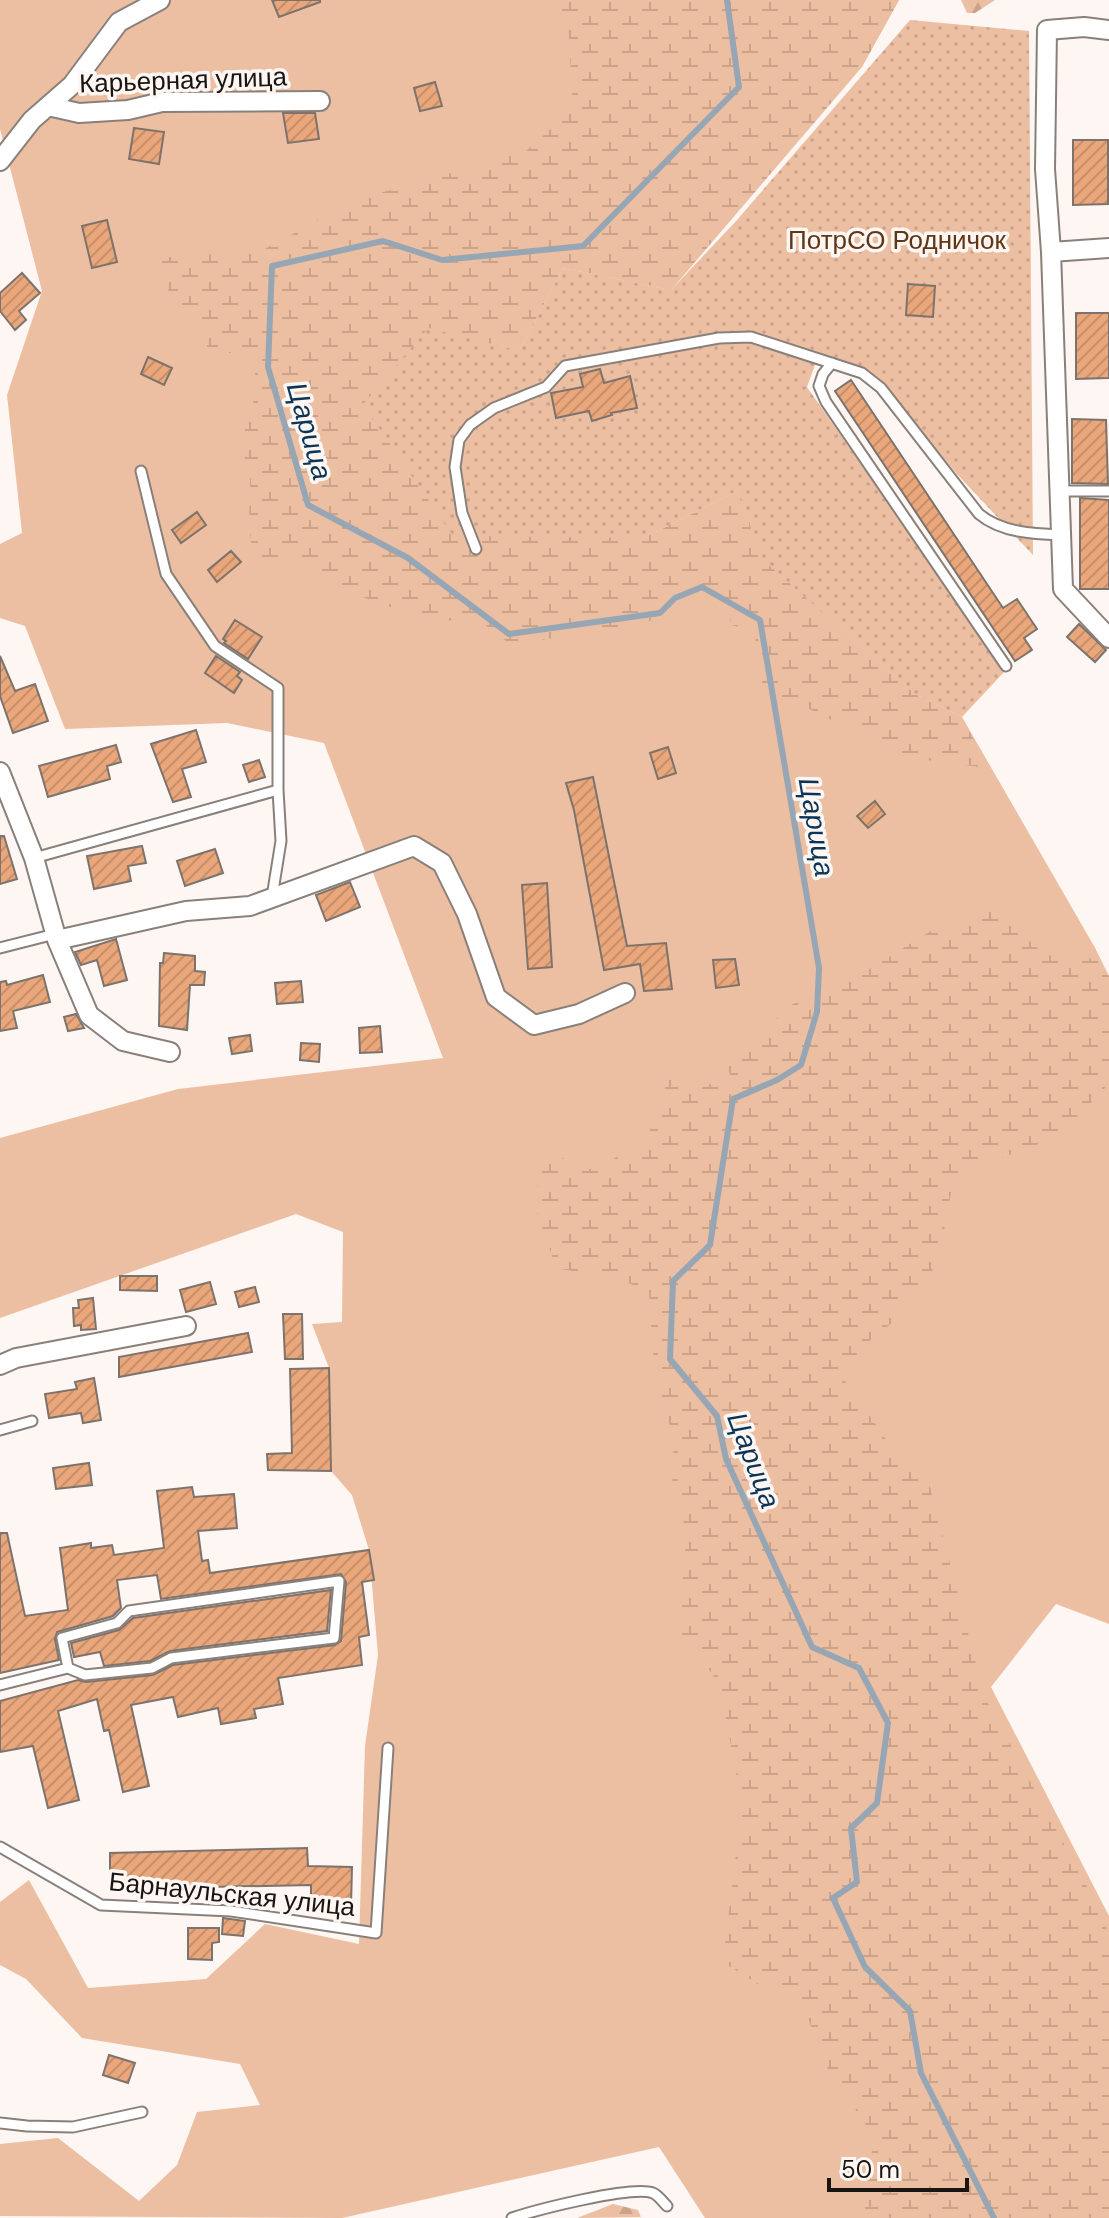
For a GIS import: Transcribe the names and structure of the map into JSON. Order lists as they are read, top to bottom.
{
  "streets": {
    "street": ["Карьерная улица"],
    "lane": ["Барнаульская улица"]
  },
  "water": ["Царица"],
  "parks": ["ПотрСО Родничок"],
  "scale_bar": "50 m"
}
